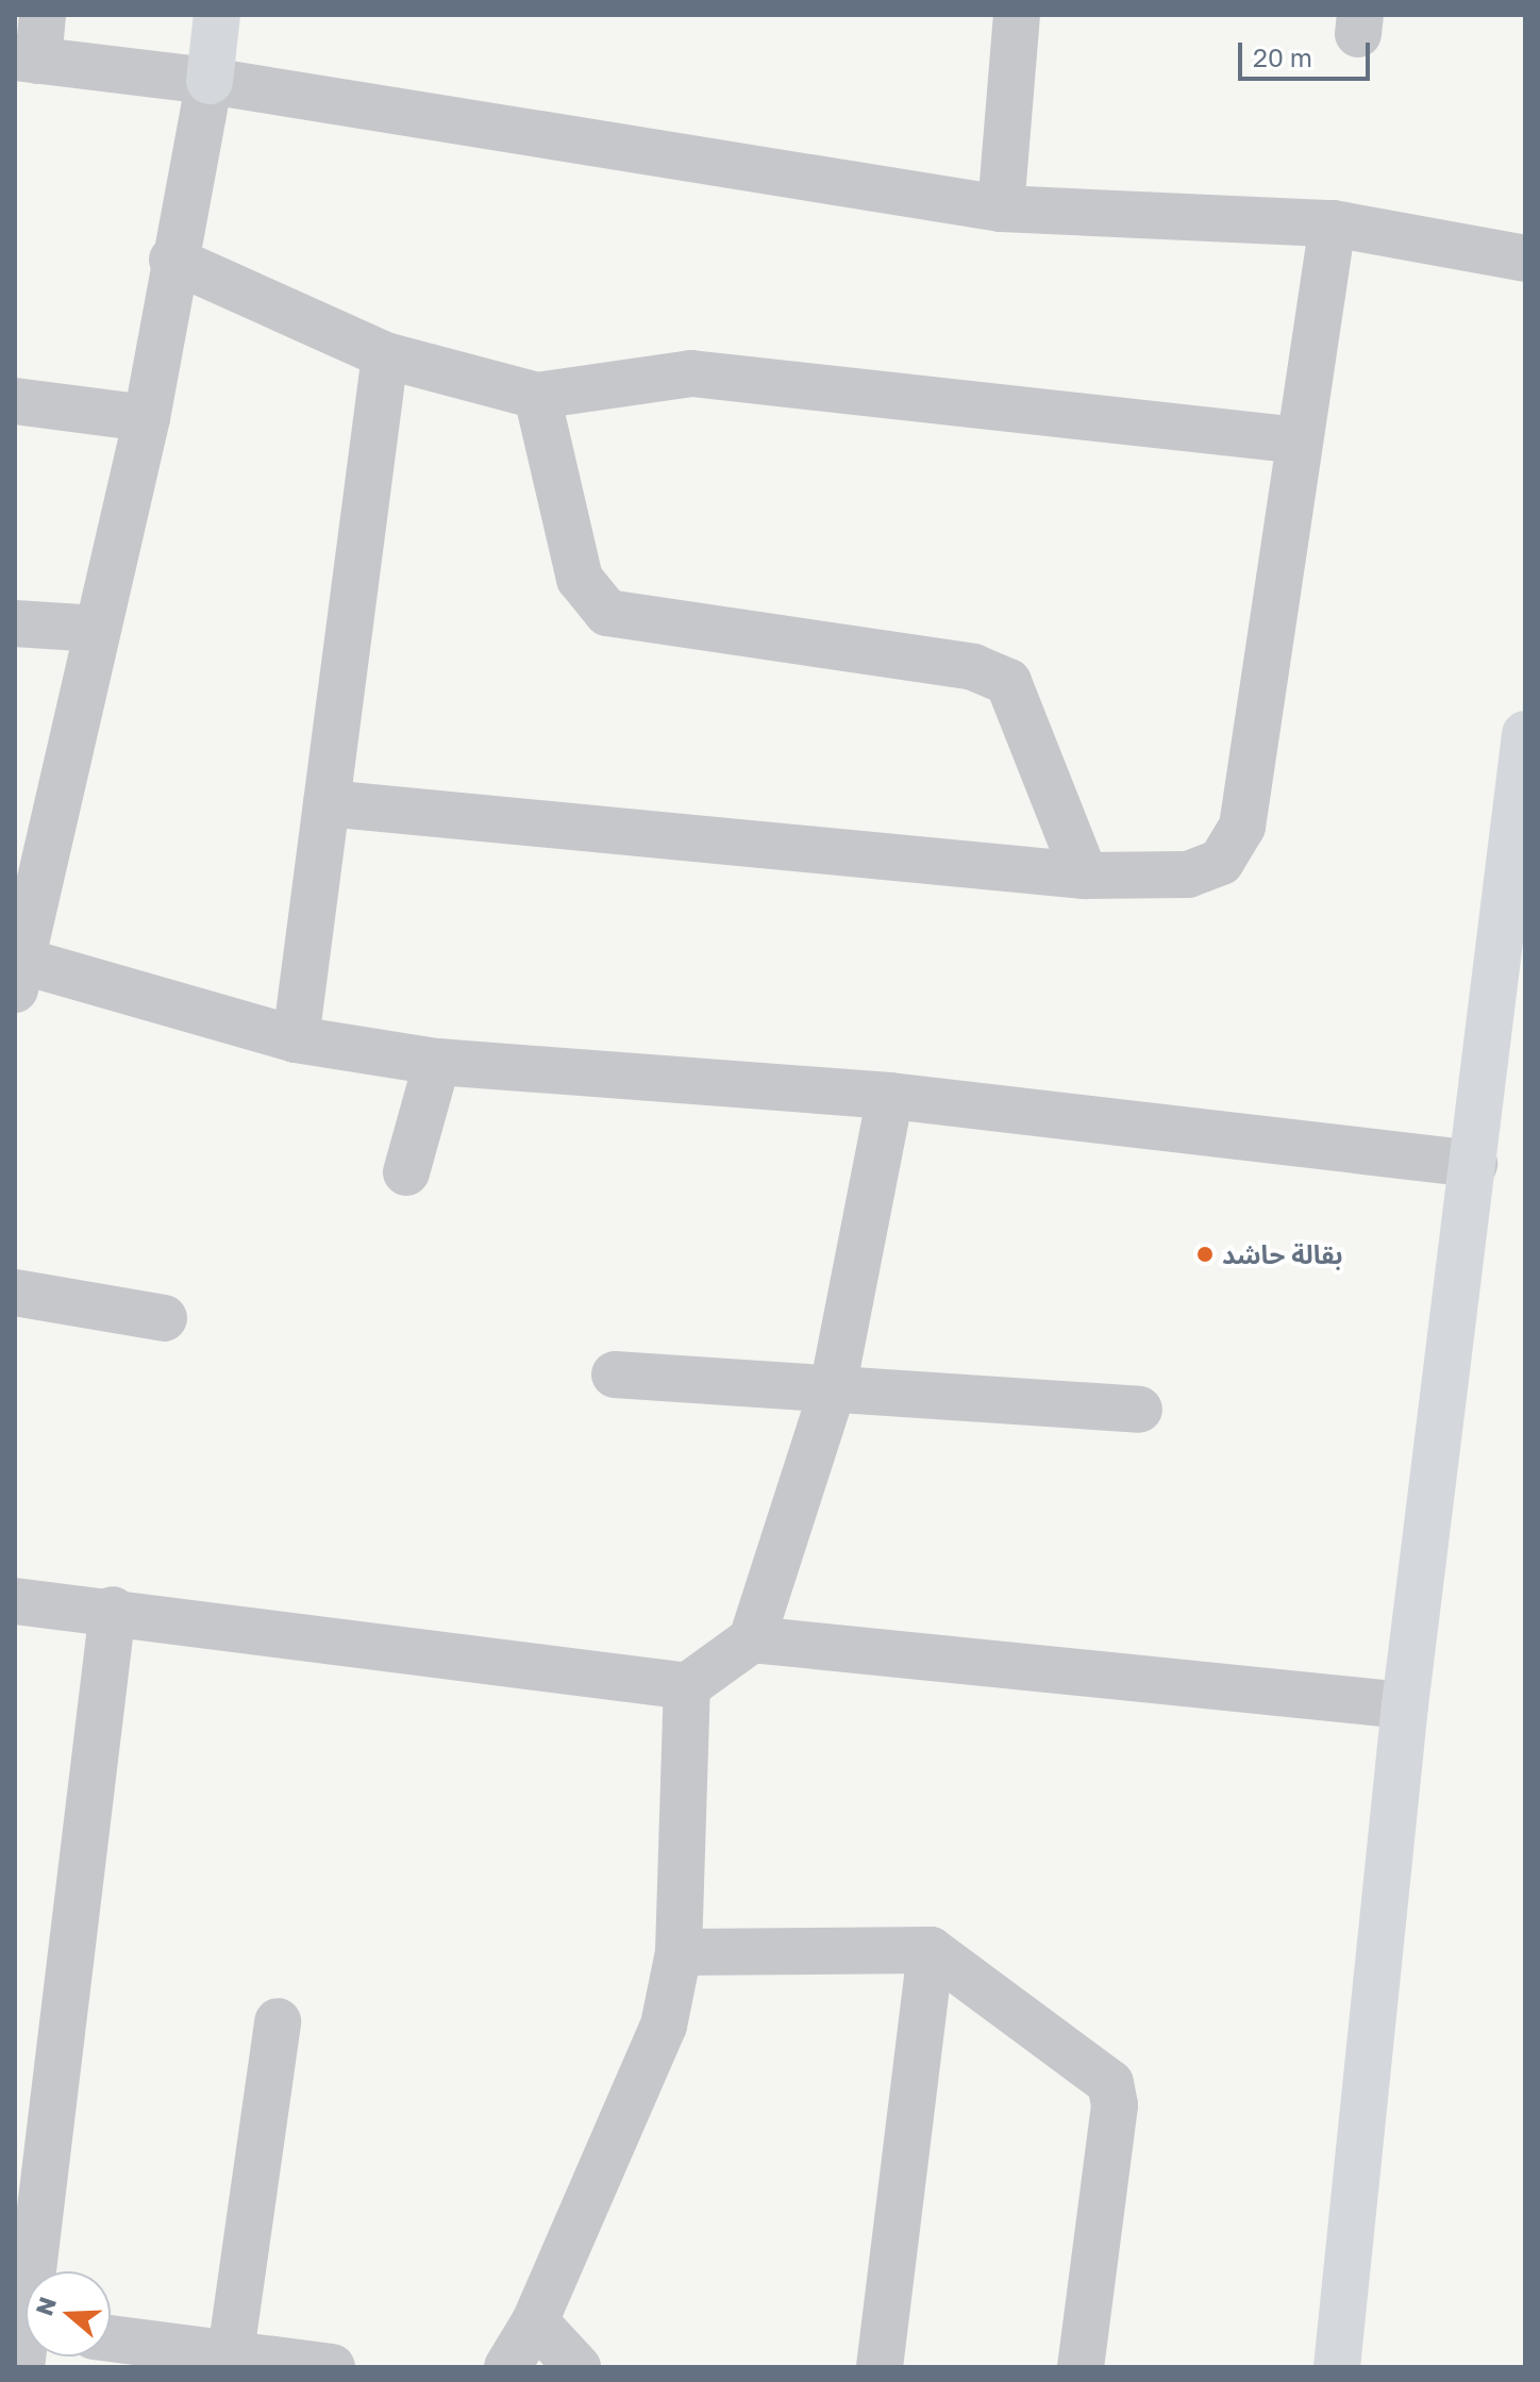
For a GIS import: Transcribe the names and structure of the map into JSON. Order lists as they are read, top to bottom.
{
  "places": ["بقالة حاشد"],
  "scale_bar": "20 m",
  "north": "left"
}
